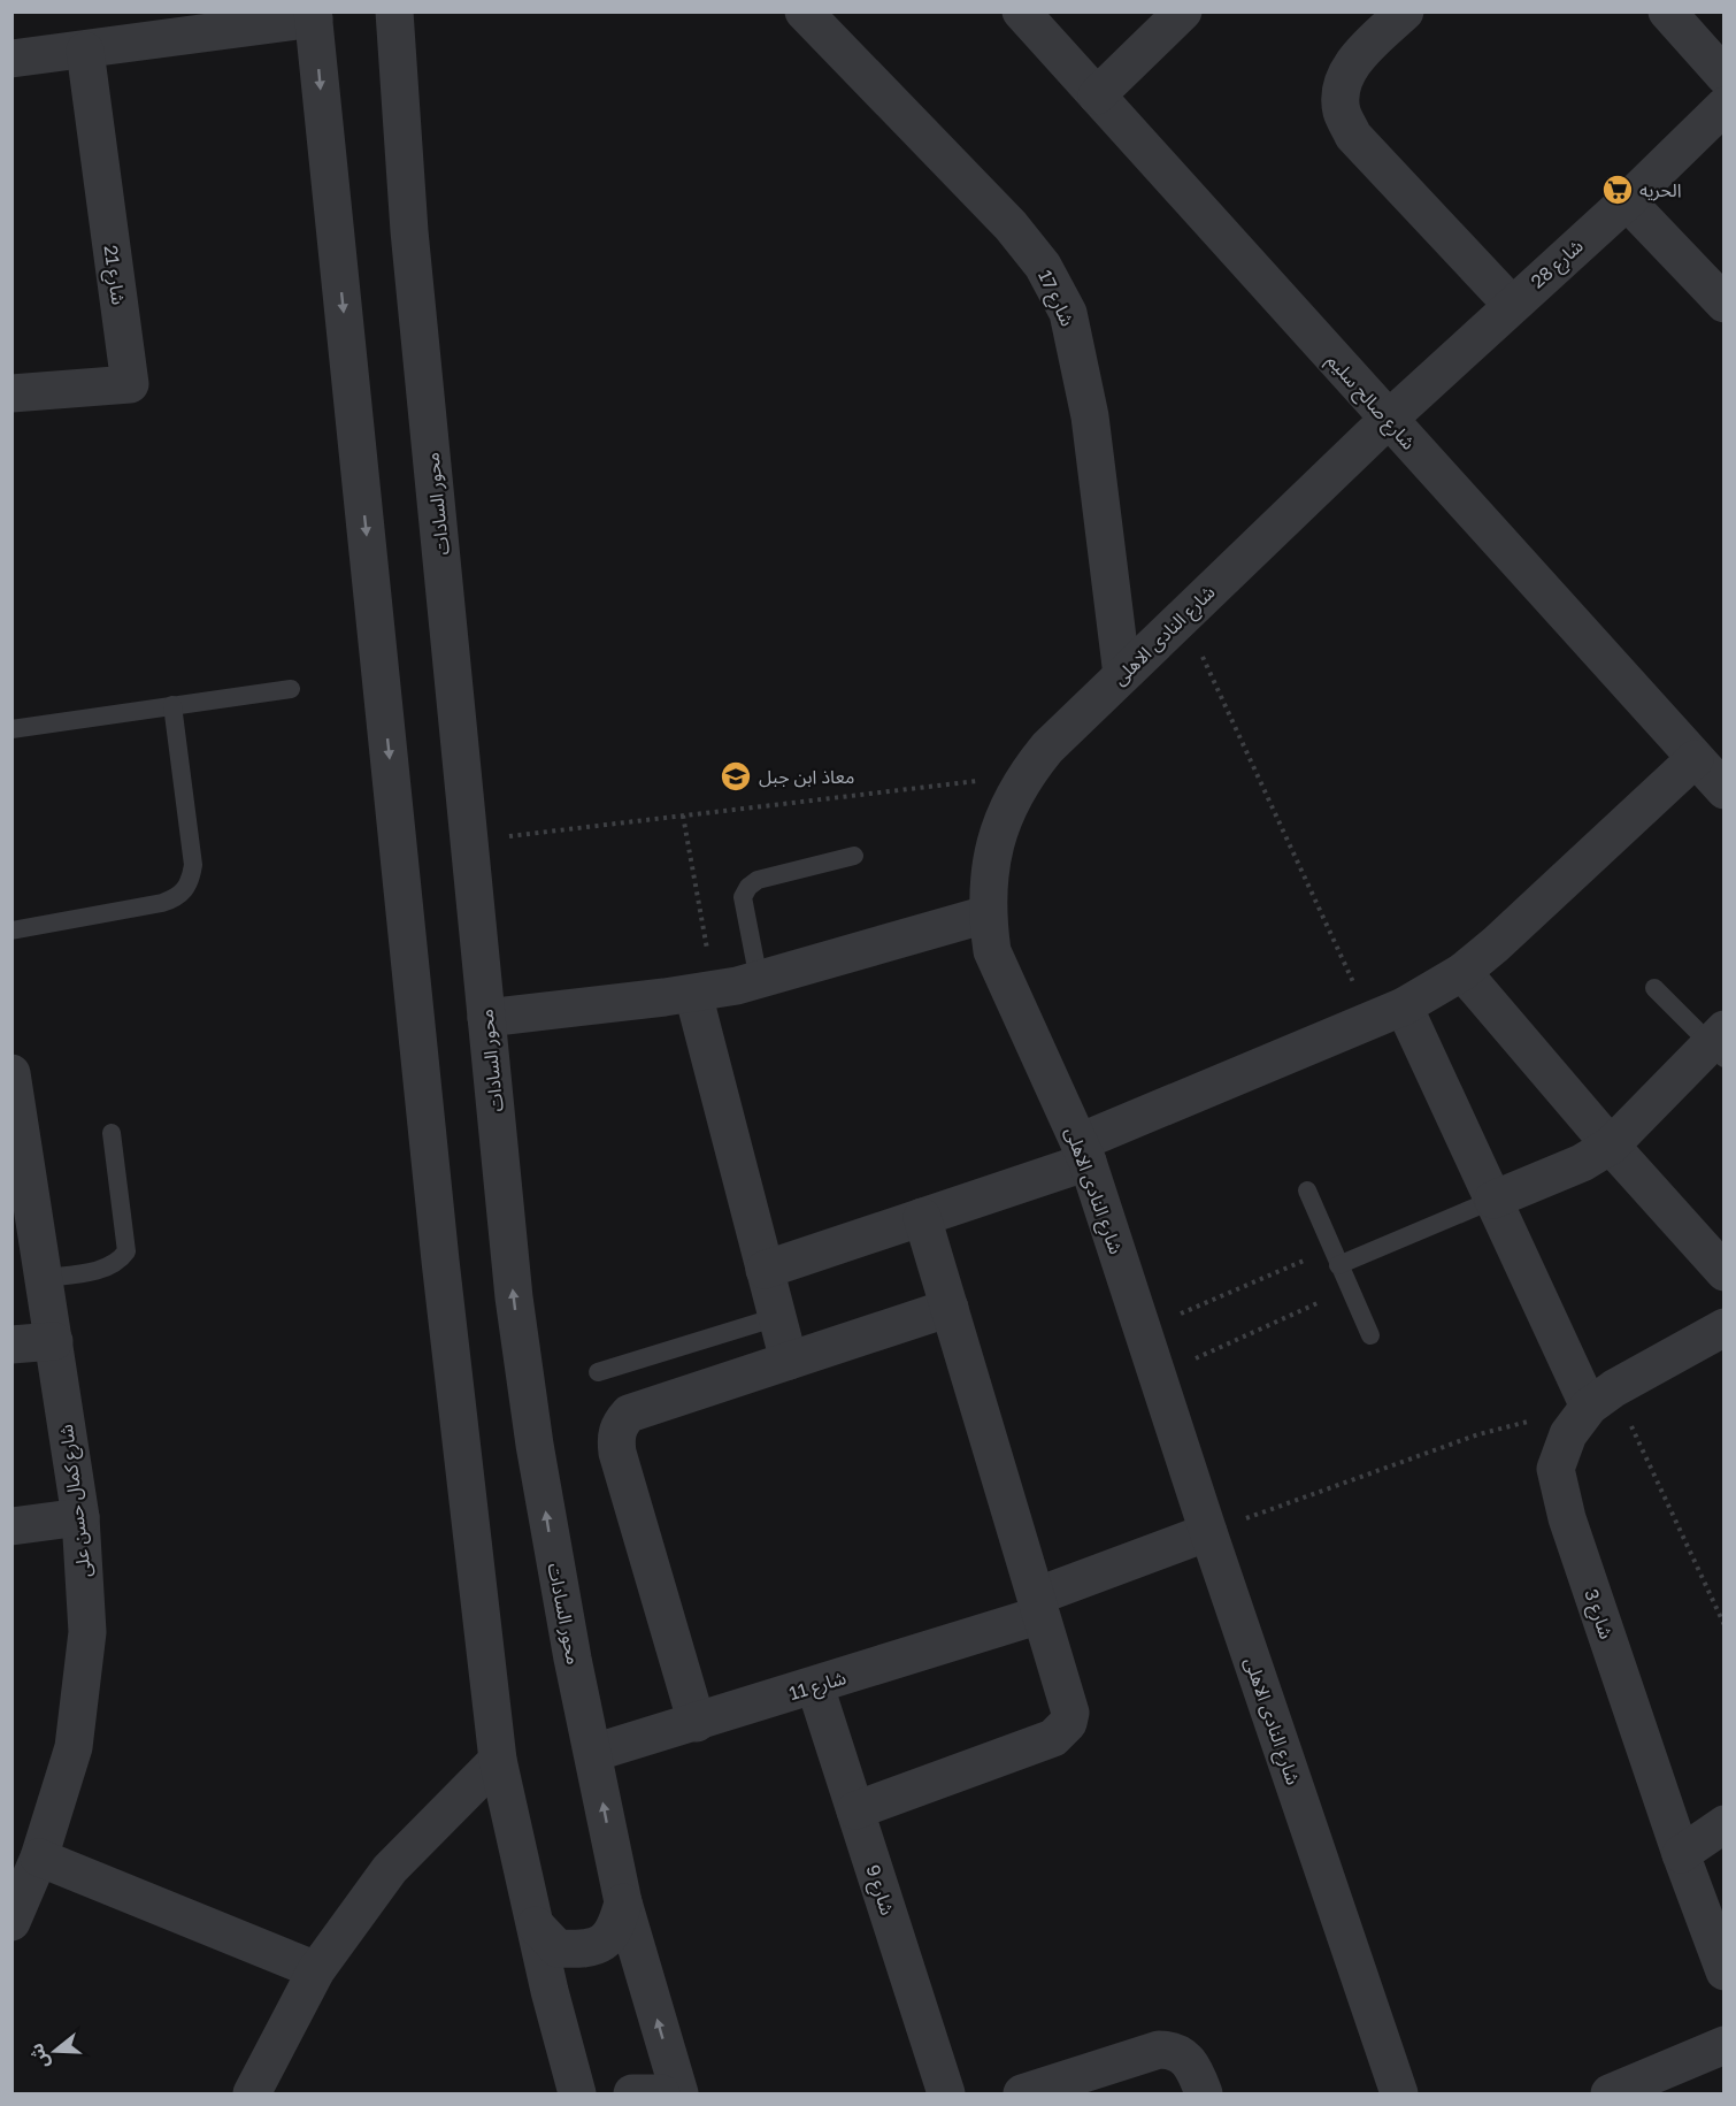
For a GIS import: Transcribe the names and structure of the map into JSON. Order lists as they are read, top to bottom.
{
  "streets": {
    "street": [
      "شارع 28",
      "شارع 21",
      "شارع 17",
      "شارع صالح سليم",
      "محور السادات",
      "شارع النادى الاهلى",
      "شارع كمال حسن على",
      "شارع 3",
      "شارع 11",
      "شارع 9"
    ]
  },
  "crossings": [
    ["شارع 28", "شارع صالح سليم"],
    ["شارع 28", "شارع النادى الاهلى"],
    ["شارع 17", "شارع النادى الاهلى"],
    ["شارع صالح سليم", "شارع النادى الاهلى"],
    ["محور السادات", "شارع 11"],
    ["شارع النادى الاهلى", "شارع 11"],
    ["شارع 11", "شارع 9"]
  ],
  "places": {
    "supermarket": ["الحريه"],
    "school or university": ["معاذ ابن جبل"]
  },
  "north": "left"
}
